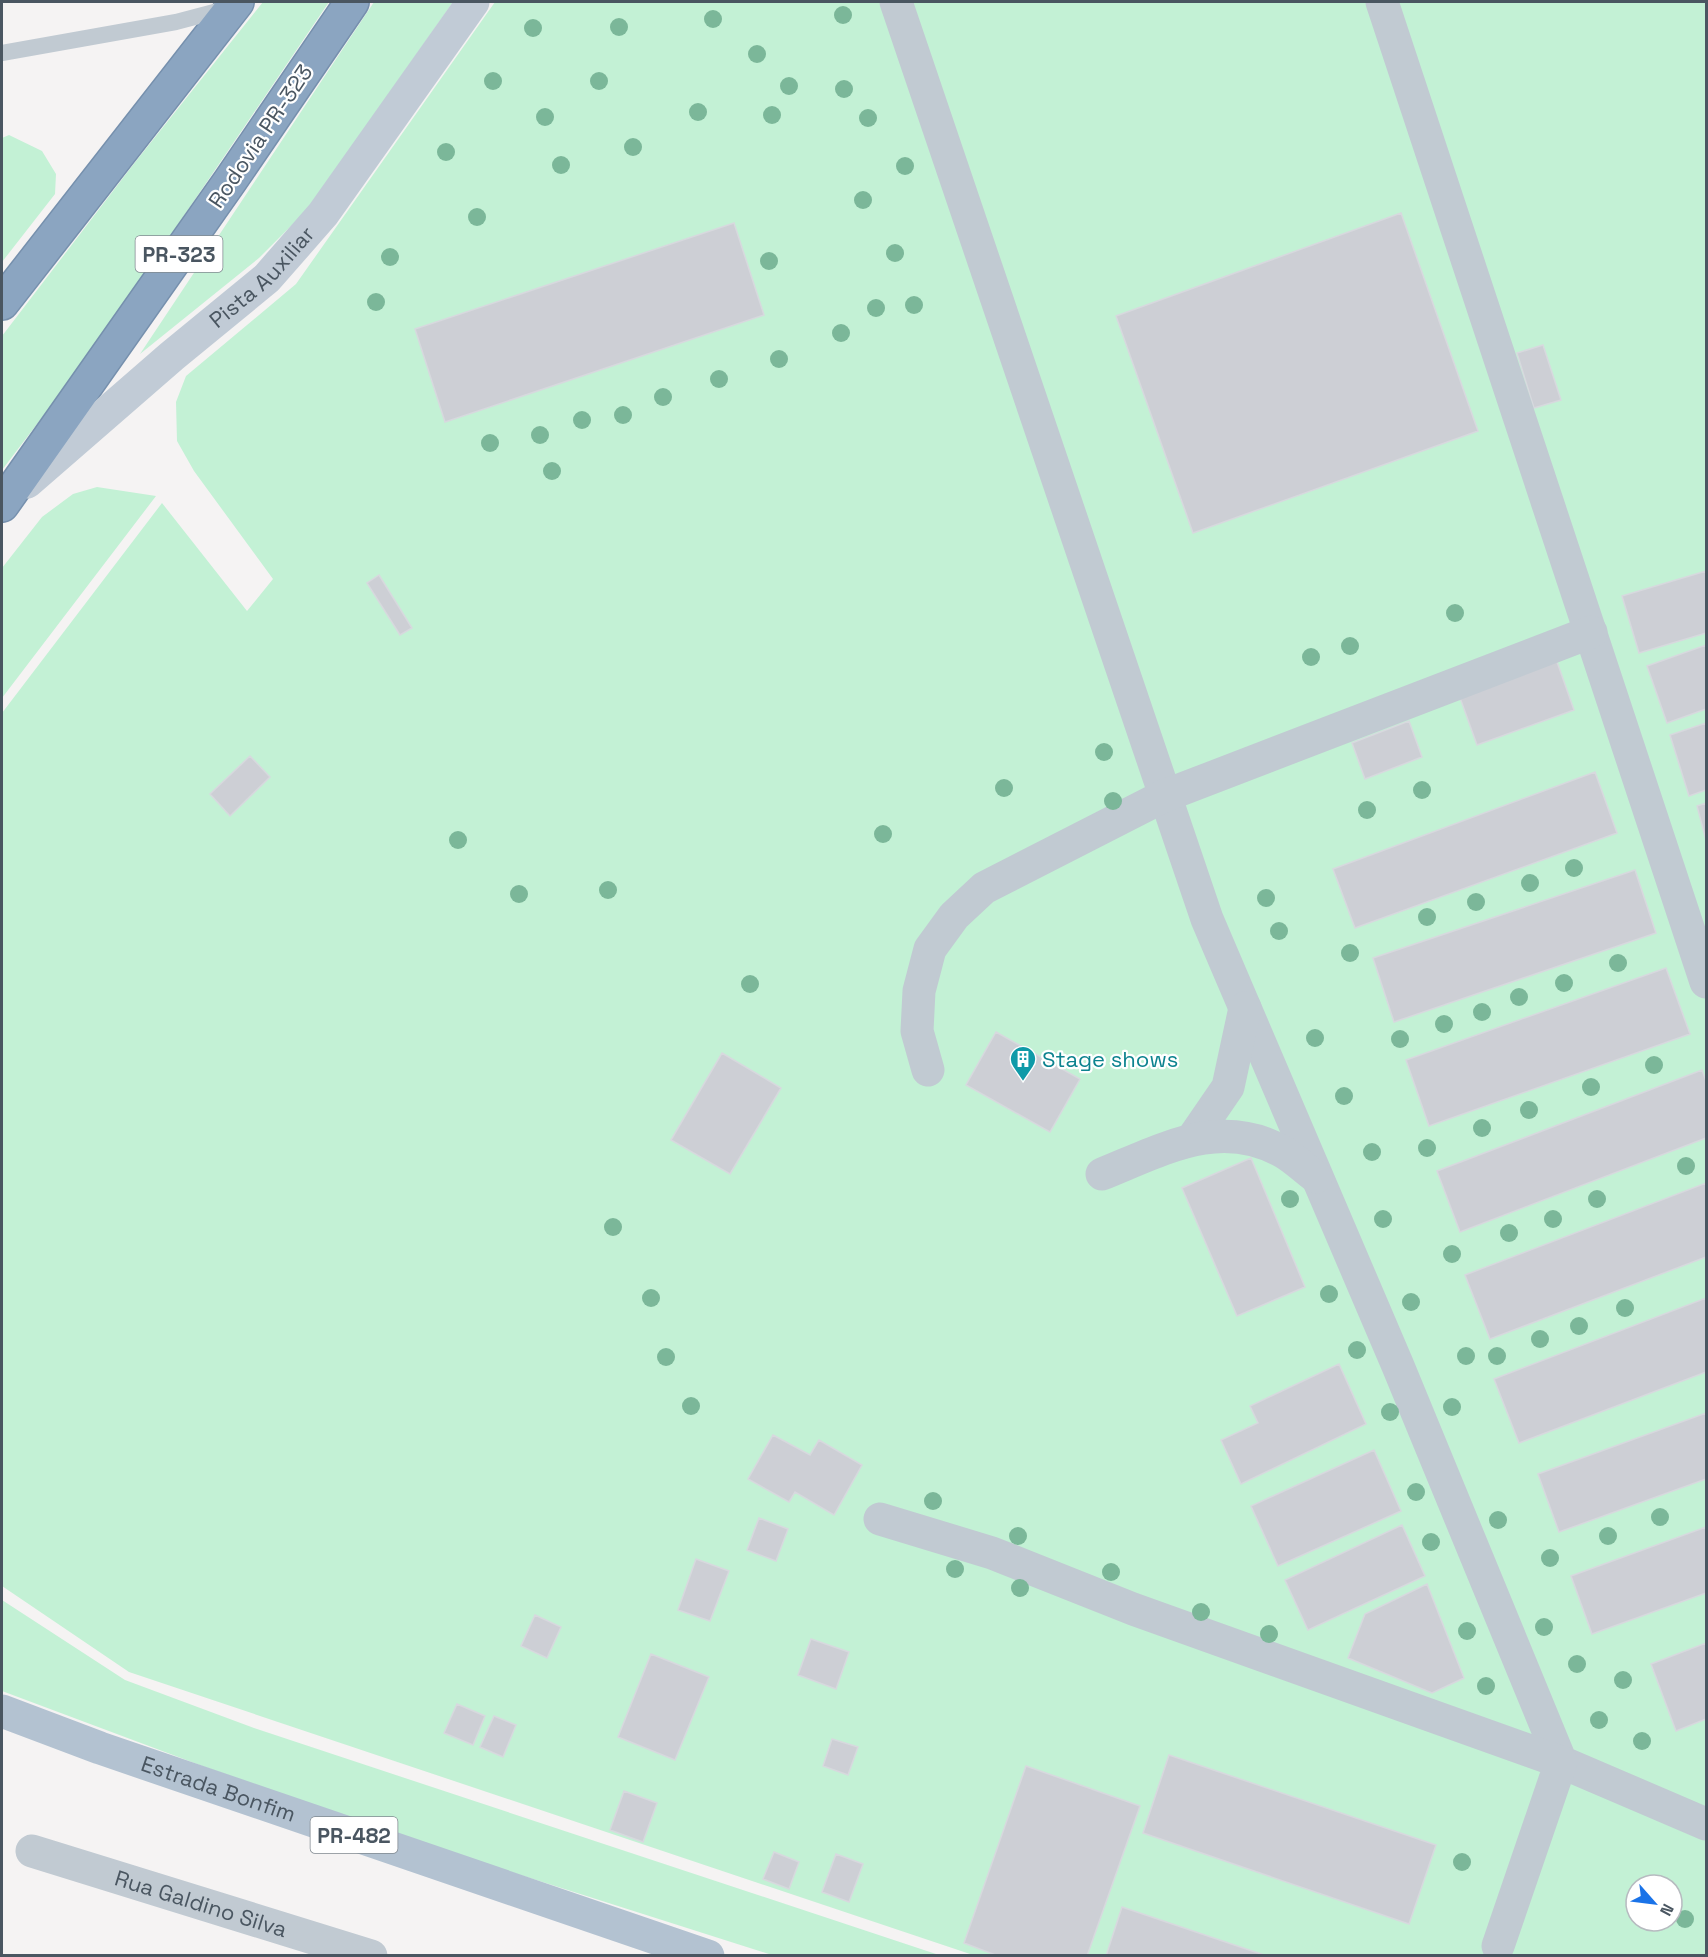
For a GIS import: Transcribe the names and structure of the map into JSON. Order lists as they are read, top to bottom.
{
  "streets": {
    "highway": ["Rodovia PR-323", "PR-323"],
    "main road": ["Estrada Bonfim", "PR-482"],
    "street": ["Pista Auxiliar", "Rua Galdino Silva"]
  },
  "crossings": [
    ["Rodovia PR-323", "Pista Auxiliar"]
  ],
  "places": {
    "building": ["Stage shows"]
  },
  "north": "bottom right"
}
